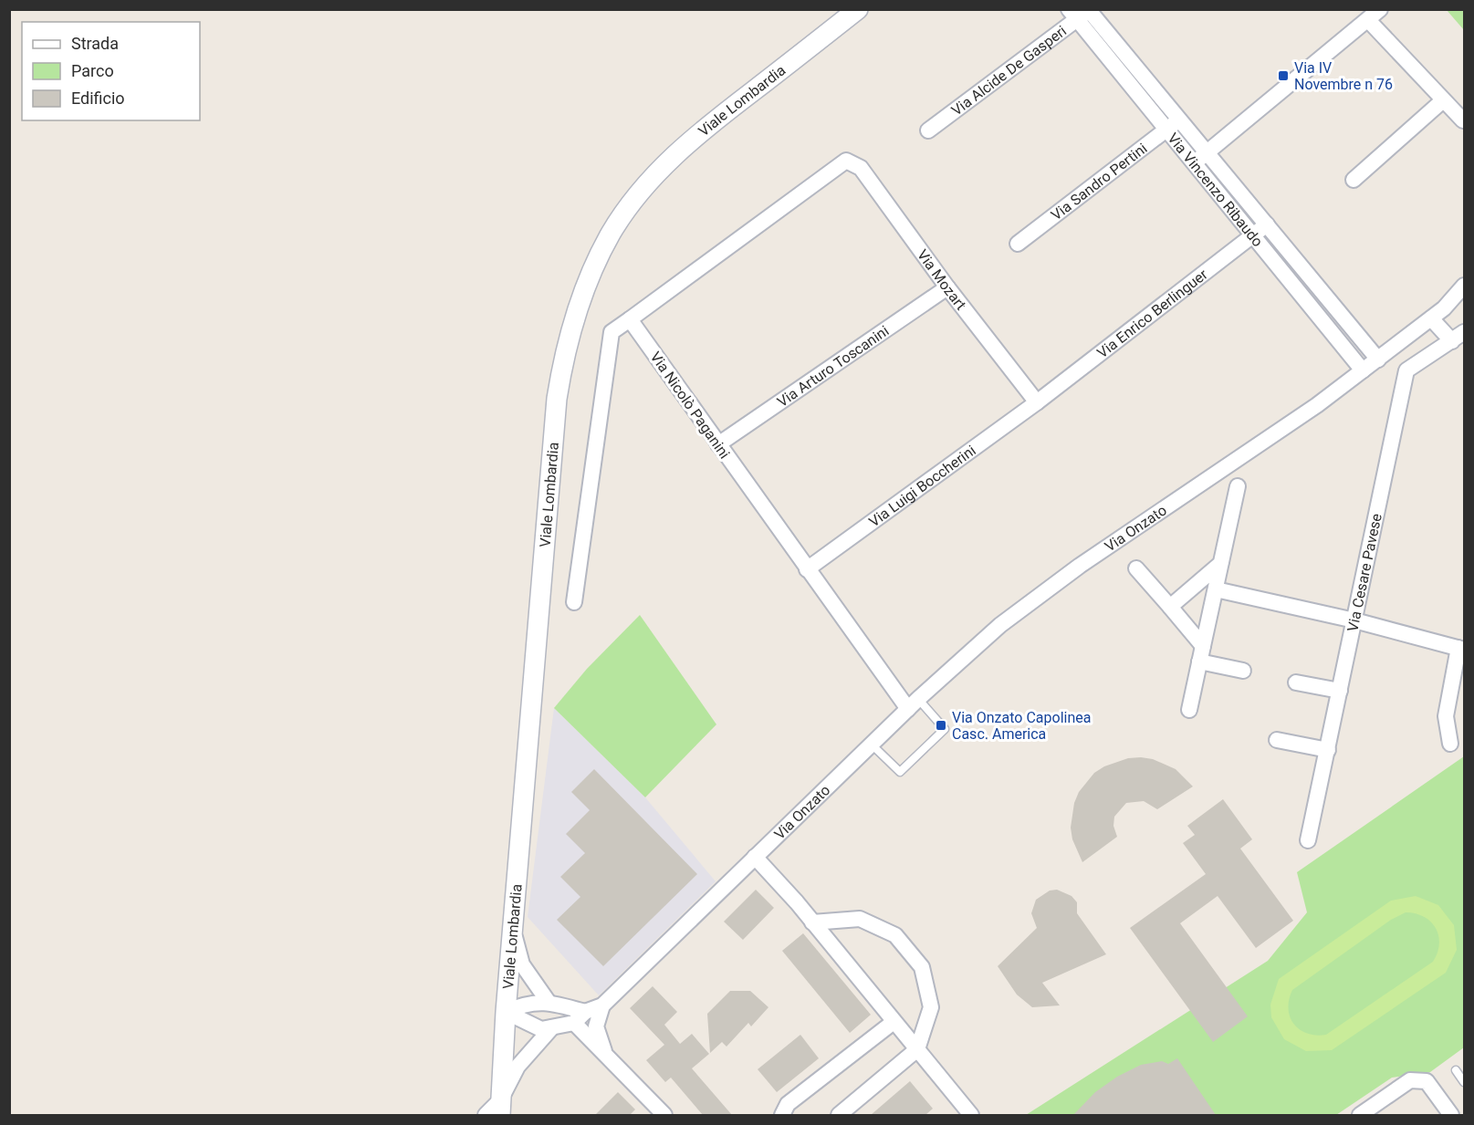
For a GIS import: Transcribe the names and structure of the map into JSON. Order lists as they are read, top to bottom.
{
  "streets": {
    "street": [
      "Via Alcide De Gasperi",
      "Viale Lombardia",
      "Via Sandro Pertini",
      "Via Vincenzo Ribaudo",
      "Via Mozart",
      "Via Enrico Berlinguer",
      "Via Arturo Toscanini",
      "Via Nicolò Paganini",
      "Via Luigi Boccherini",
      "Via Onzato",
      "Via Cesare Pavese"
    ]
  },
  "crossings": [
    ["Via Alcide De Gasperi", "Via Vincenzo Ribaudo"],
    ["Via Sandro Pertini", "Via Vincenzo Ribaudo"],
    ["Via Vincenzo Ribaudo", "Via Enrico Berlinguer"],
    ["Via Vincenzo Ribaudo", "Via Onzato"],
    ["Via Mozart", "Via Enrico Berlinguer"],
    ["Via Mozart", "Via Arturo Toscanini"],
    ["Via Mozart", "Via Nicolò Paganini"],
    ["Via Mozart", "Via Luigi Boccherini"],
    ["Via Enrico Berlinguer", "Via Luigi Boccherini"],
    ["Via Arturo Toscanini", "Via Nicolò Paganini"],
    ["Via Nicolò Paganini", "Via Luigi Boccherini"],
    ["Via Nicolò Paganini", "Via Onzato"]
  ],
  "places": {
    "transit": ["Via IV Novembre n 76", "Via Onzato Capolinea Casc. America"]
  },
  "legend": ["Strada", "Parco", "Edificio"]
}
